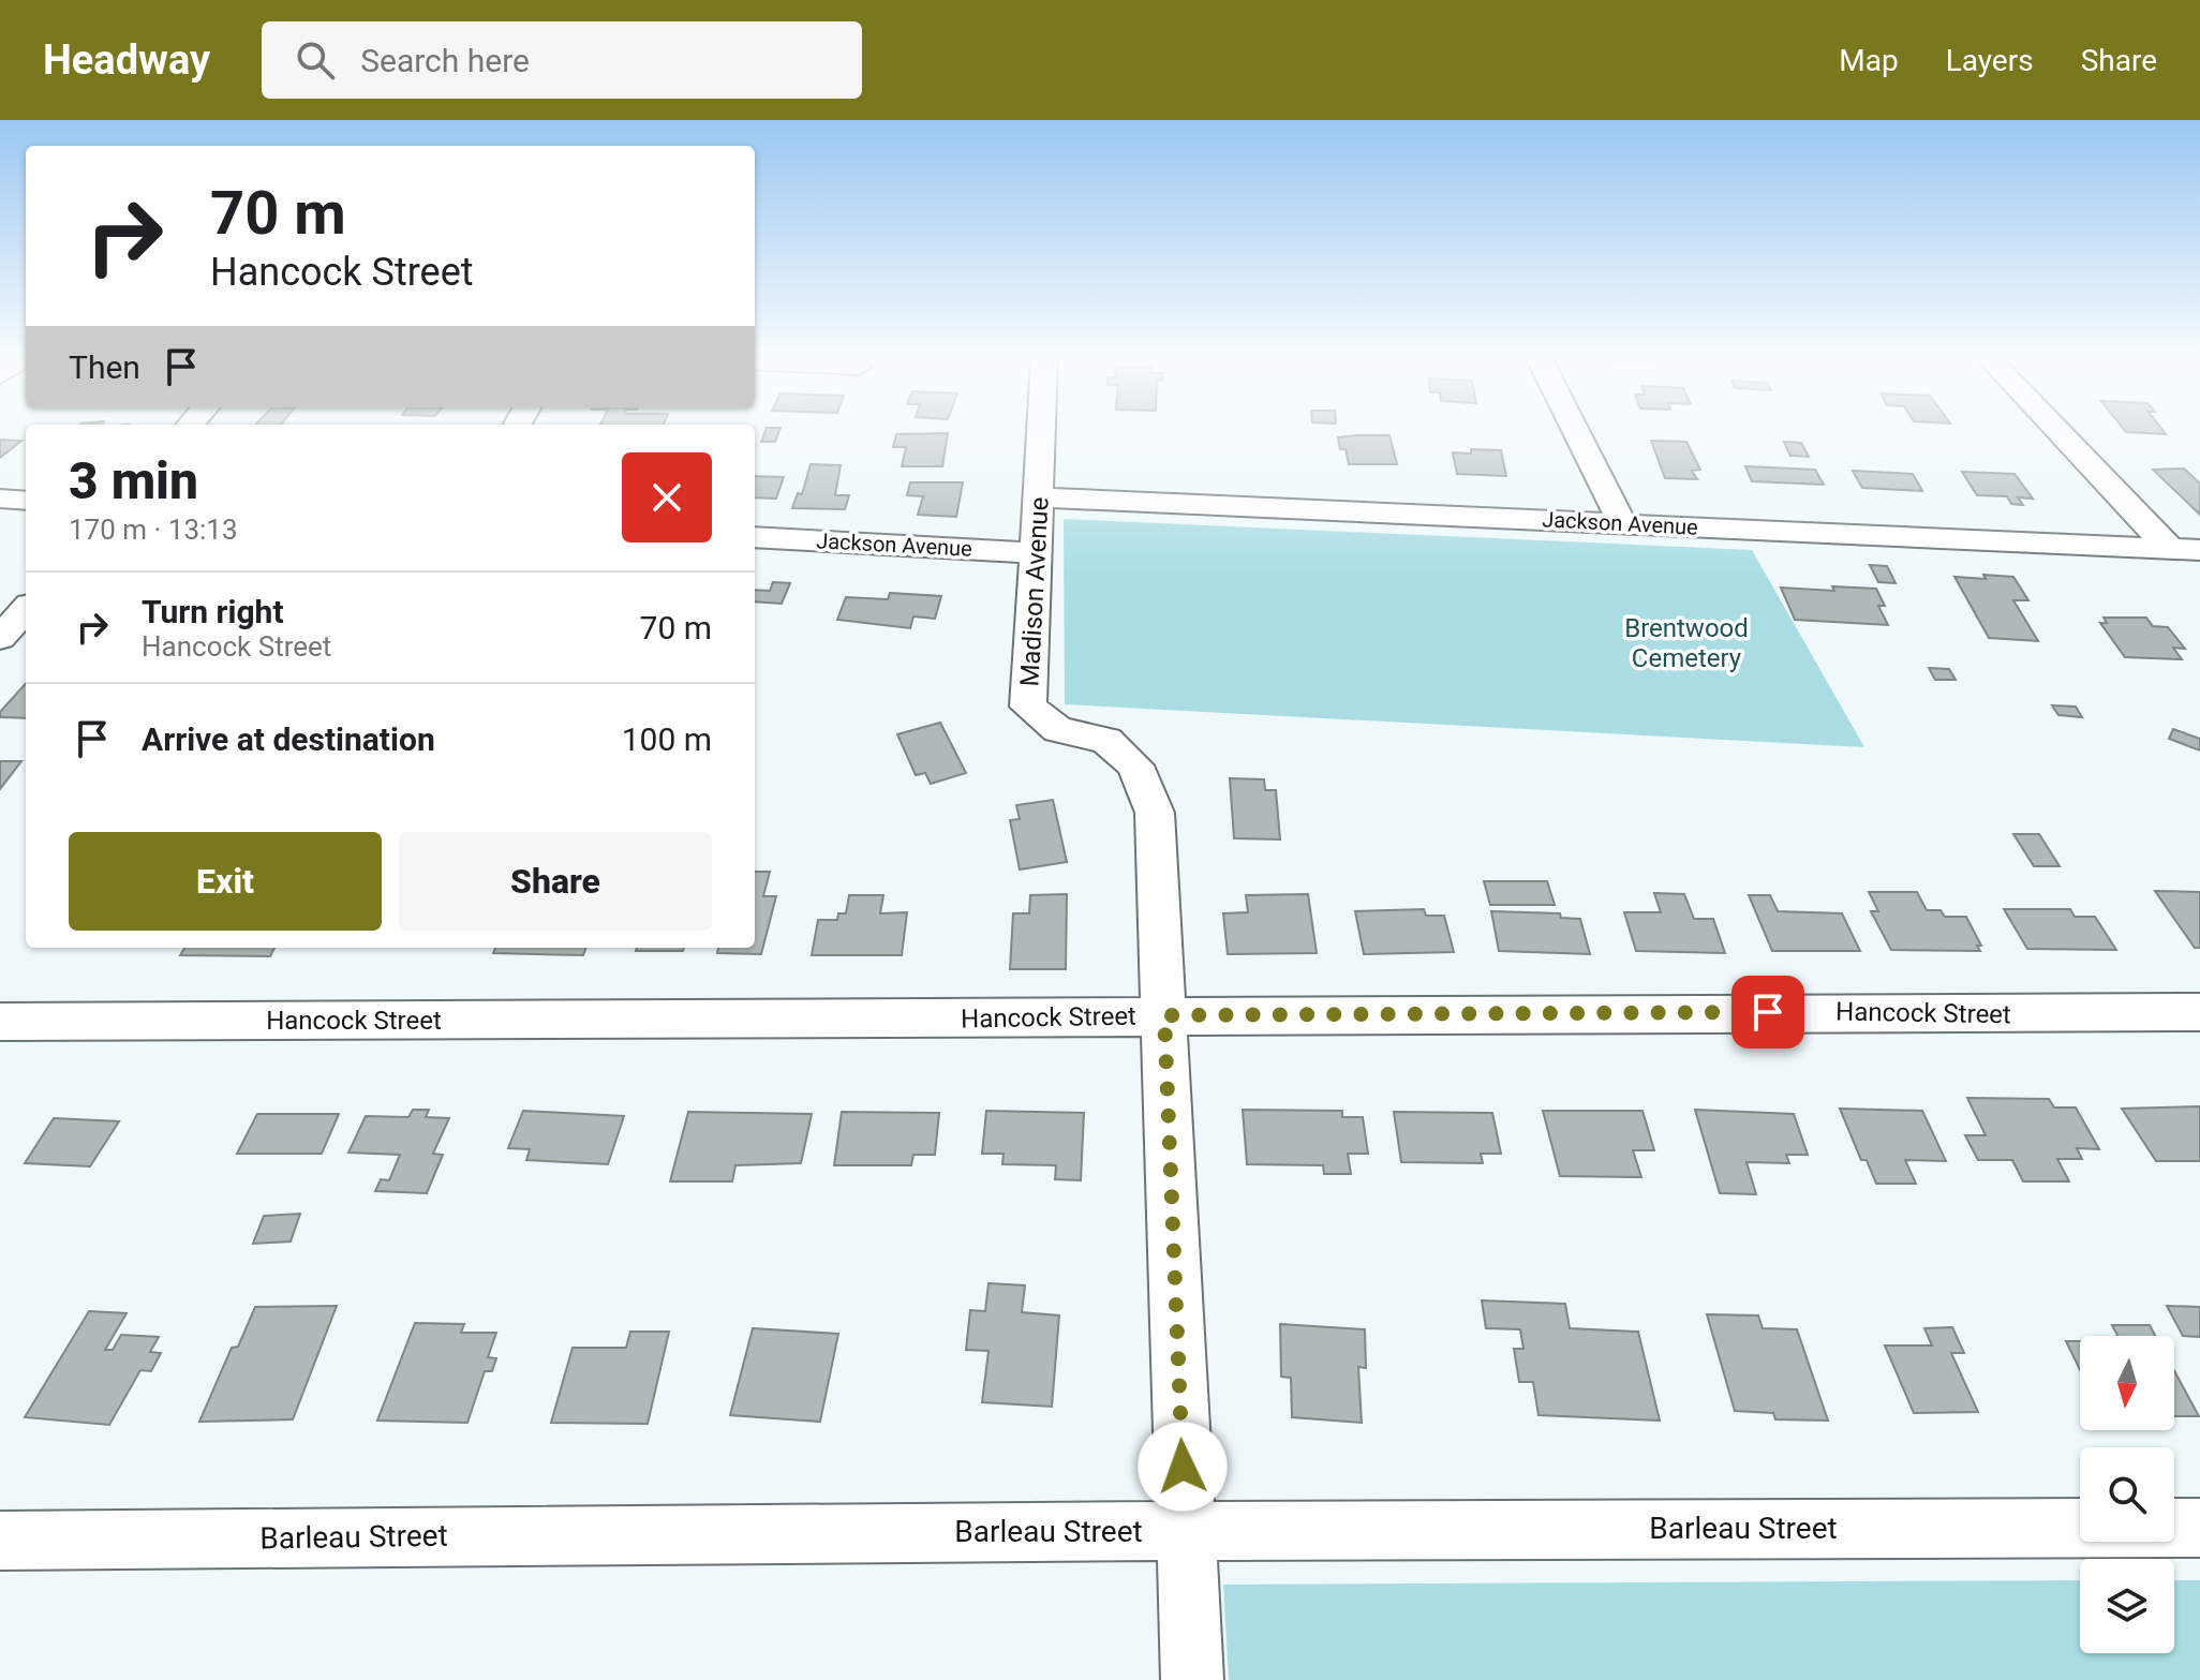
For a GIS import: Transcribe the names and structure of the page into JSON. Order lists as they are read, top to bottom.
{
  "streets": {
    "street": [
      "Jackson Avenue",
      "Madison Avenue",
      "Hancock Street",
      "Barleau Street"
    ]
  },
  "crossings": [
    ["Jackson Avenue", "Madison Avenue"],
    ["Madison Avenue", "Hancock Street"],
    ["Madison Avenue", "Barleau Street"]
  ],
  "parks": ["Brentwood Cemetery"],
  "north": "bottom",
  "page": {
    "header": "Headway",
    "search": "Search here",
    "nav": ["Map", "Layers", "Share"],
    "turn": ["70 m", "Hancock Street"],
    "then": "Then",
    "heading": ["3 min", "170 m · 13:13"],
    "list": [
      {
        "name": "Turn right",
        "note": "Hancock Street",
        "value": "70 m"
      },
      {
        "name": "Arrive at destination",
        "value": "100 m"
      }
    ],
    "buttons": ["Exit", "Share"]
  }
}
